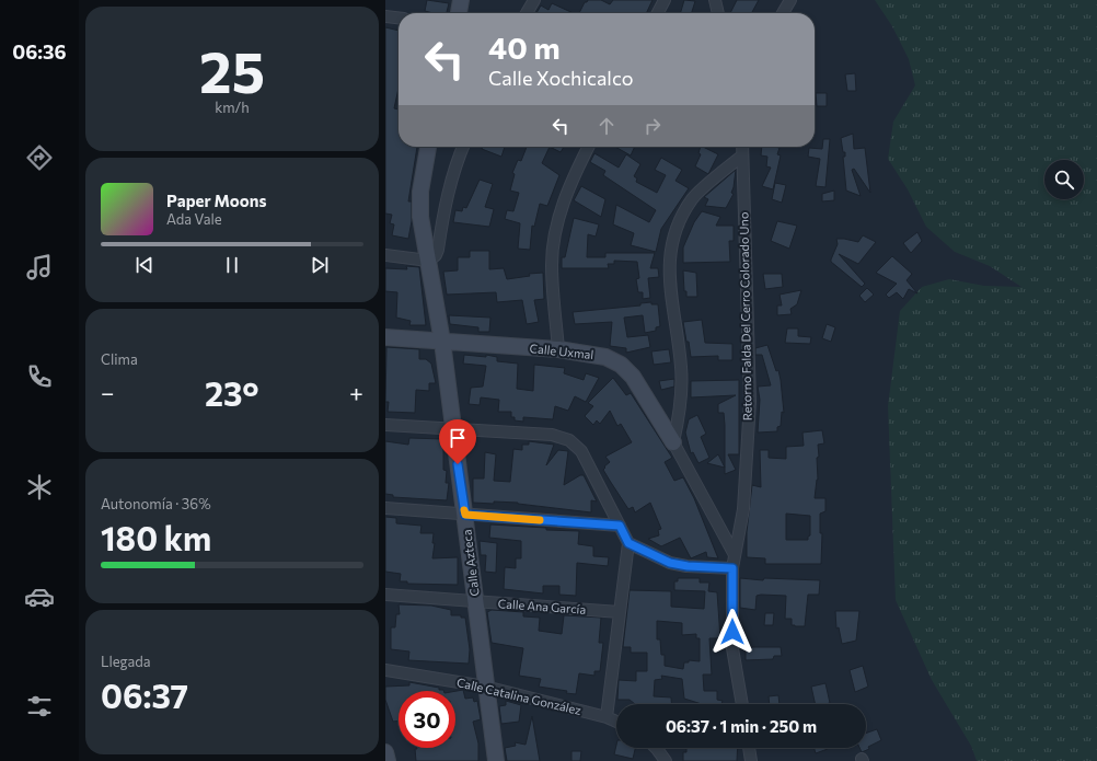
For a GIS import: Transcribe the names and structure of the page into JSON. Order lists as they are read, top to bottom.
{
  "streets": {
    "street": [
      "Retorno Falda Del Cerro Colorado Uno",
      "Calle Uxmal",
      "Calle Azteca",
      "Calle Ana García",
      "Calle Catalina González"
    ]
  },
  "crossings": [
    ["Retorno Falda Del Cerro Colorado Uno", "Calle Uxmal"],
    ["Calle Uxmal", "Calle Azteca"],
    ["Calle Azteca", "Calle Ana García"],
    ["Calle Azteca", "Calle Catalina González"]
  ],
  "page": {
    "tabs": "06:36",
    "tile": [
      ["25", "km/h"],
      "Clima",
      ["Autonomía · 36%", "180 km"],
      ["Llegada", "06:37"]
    ],
    "turn": ["40 m", "Calle Xochicalco"],
    "song": ["Paper Moons", "Ada Vale"],
    "heat": ["−", "23°", "+"],
    "limit": "30",
    "trip": "06:37 · 1 min · 250 m"
  }
}
